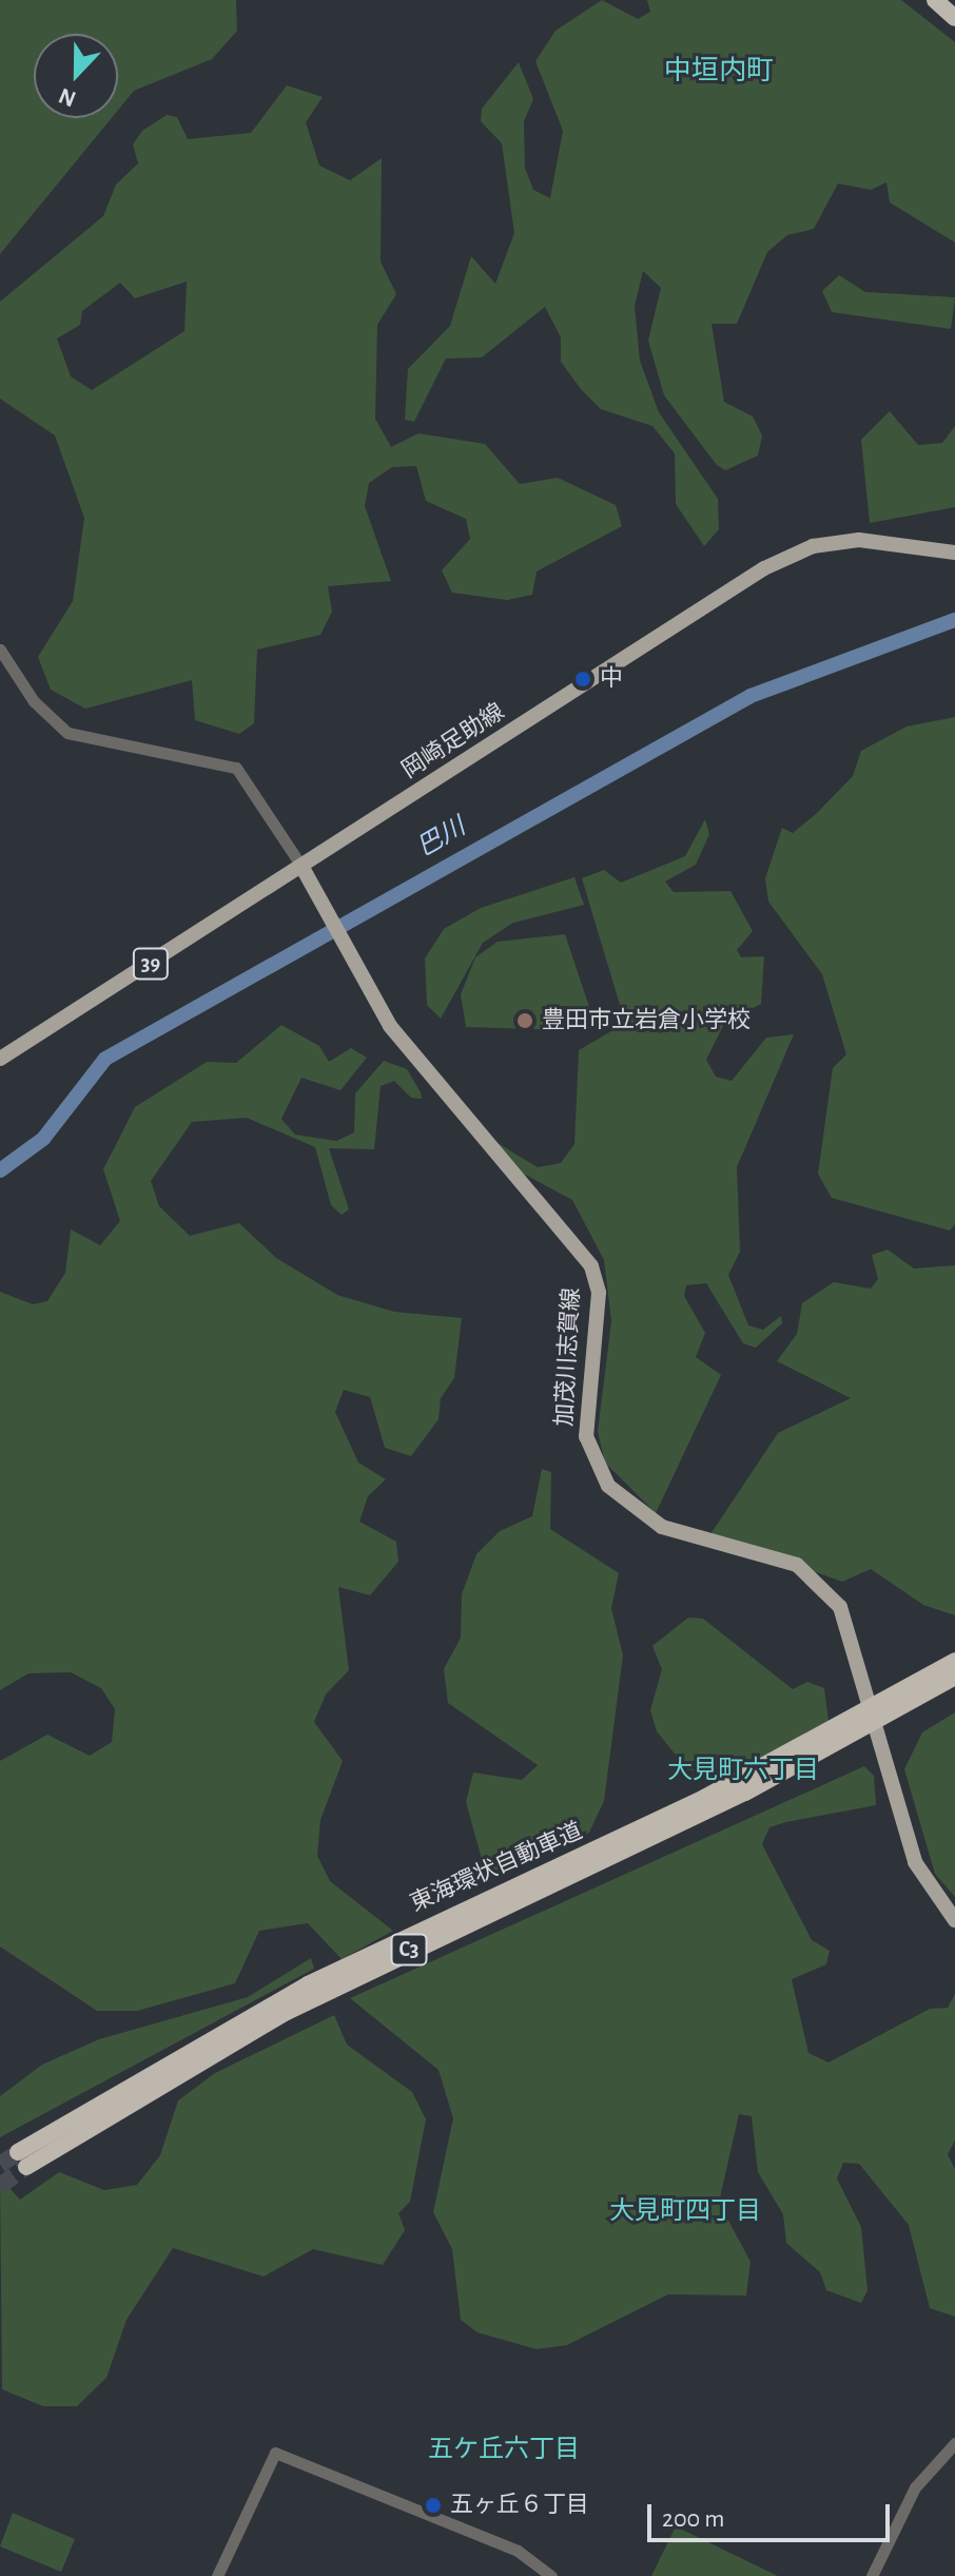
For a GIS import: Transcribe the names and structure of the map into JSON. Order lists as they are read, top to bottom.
{
  "streets": {
    "highway": ["東海環状自動車道", "C3"],
    "main road": ["岡崎足助線", "39", "加茂川志賀線"]
  },
  "crossings": [
    ["岡崎足助線", "加茂川志賀線"]
  ],
  "districts": [
    "中垣内町",
    "大見町六丁目",
    "大見町四丁目",
    "五ケ丘六丁目"
  ],
  "water": ["巴川"],
  "places": ["中", "豊田市立岩倉小学校", "五ヶ丘６丁目"],
  "scale_bar": "200 m",
  "north": "bottom"
}
